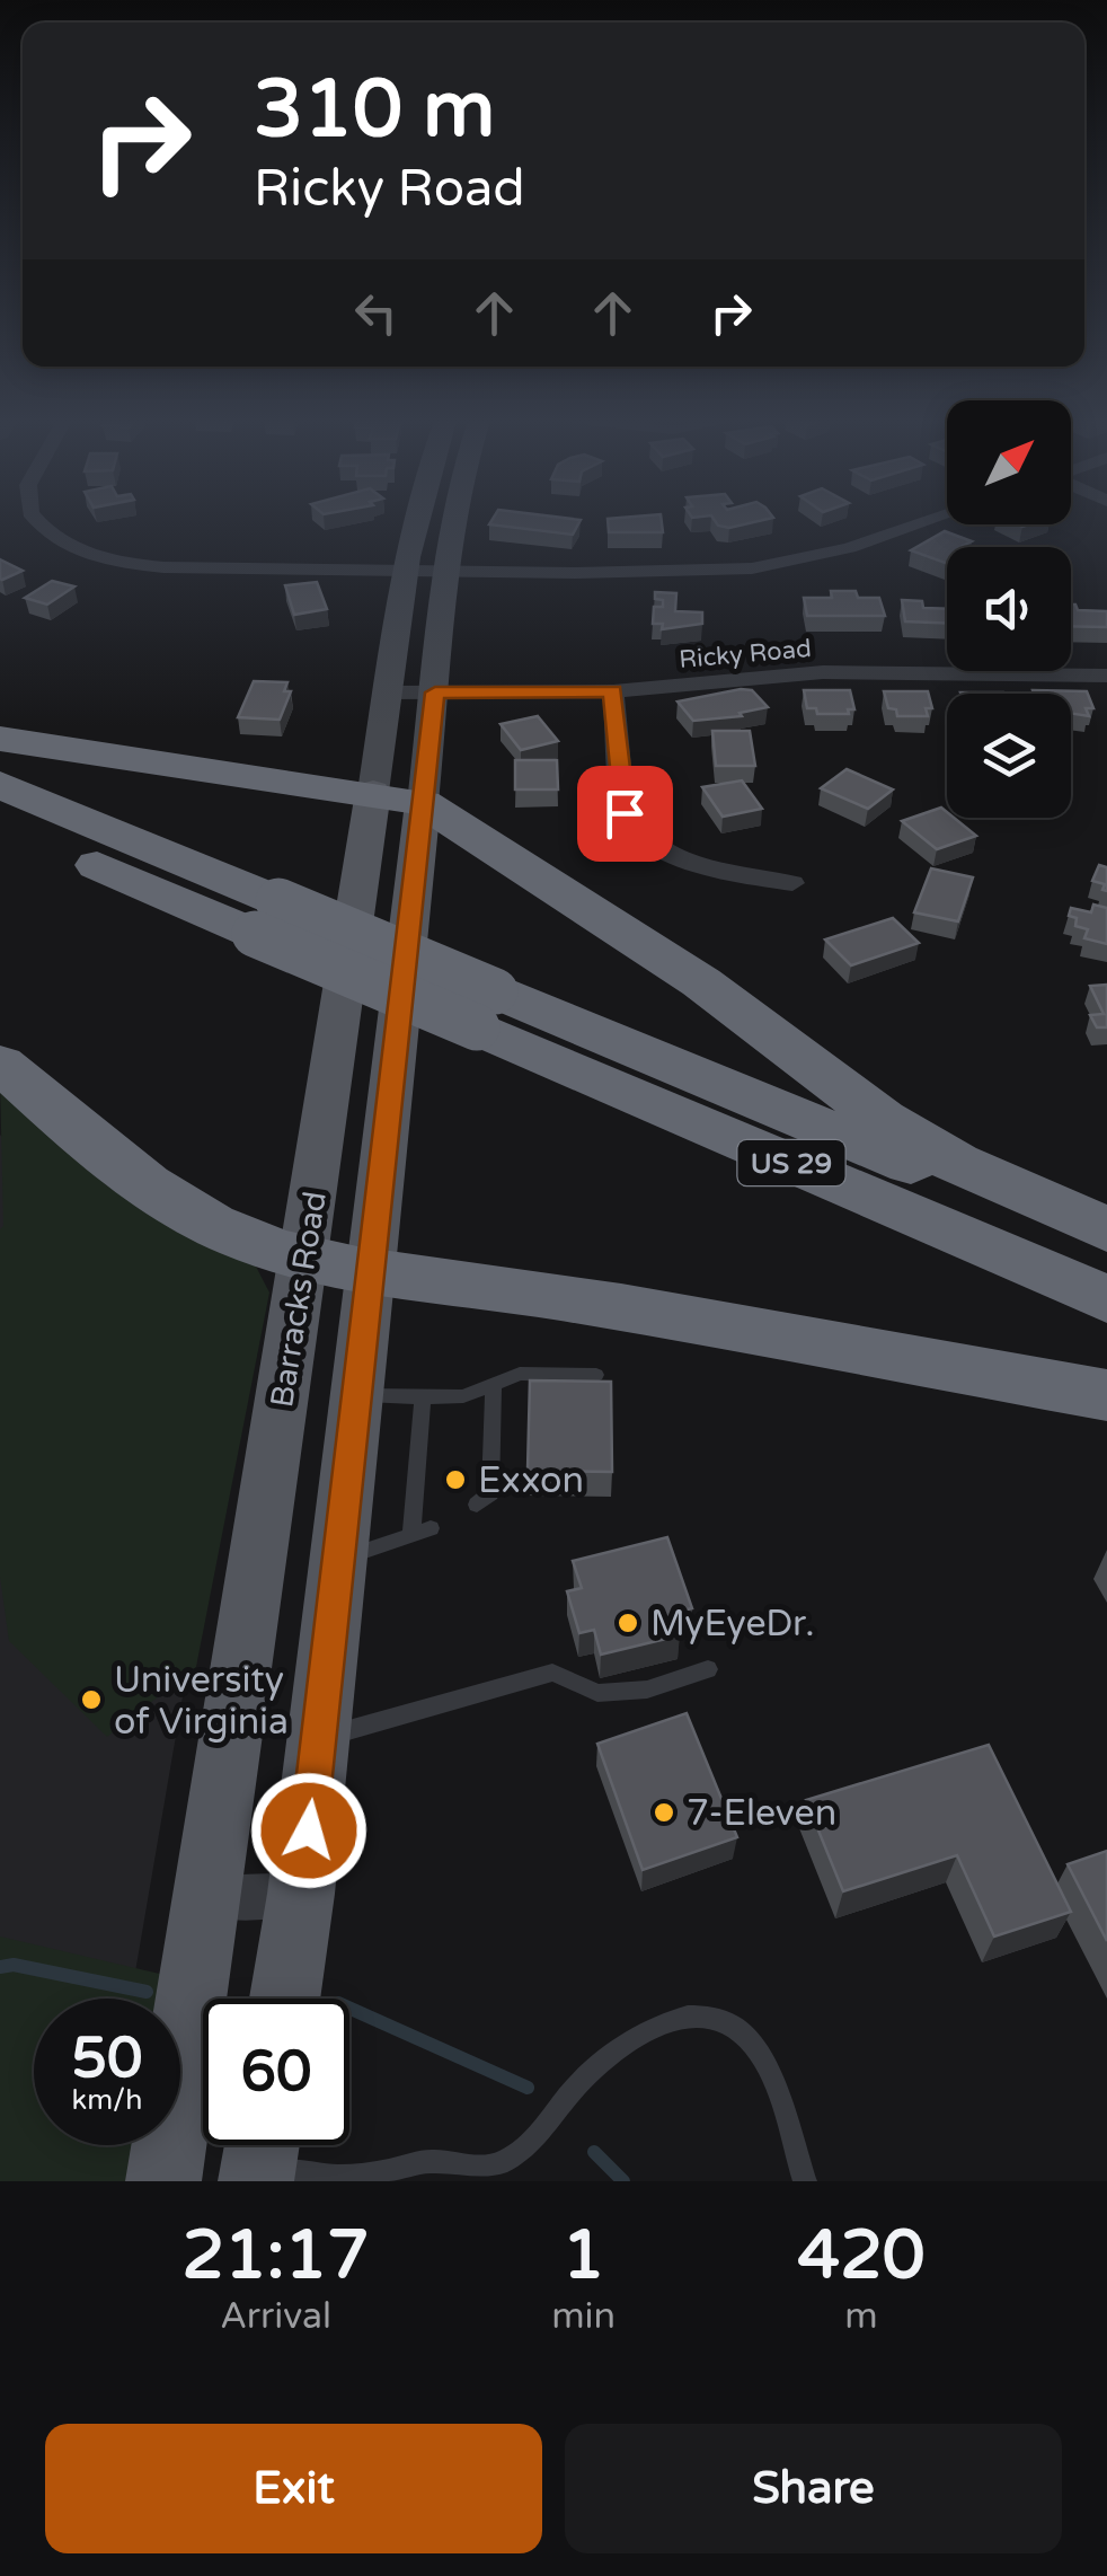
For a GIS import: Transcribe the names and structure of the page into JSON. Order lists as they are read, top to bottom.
{
  "streets": {
    "highway": ["US 29"],
    "main road": ["Barracks Road"],
    "street": ["Ricky Road"]
  },
  "crossings": [
    ["Ricky Road", "Barracks Road"]
  ],
  "places": [
    "Exxon",
    "MyEyeDr.",
    "University of Virginia",
    "7-Eleven"
  ],
  "north": "top right",
  "page": {
    "turn": ["310 m", "Ricky Road"],
    "speed": "50 km/h",
    "limit": "60",
    "eta": [
      "21:17",
      "Arrival",
      "1",
      "min",
      "420",
      "m"
    ],
    "buttons": ["Exit", "Share"]
  }
}
